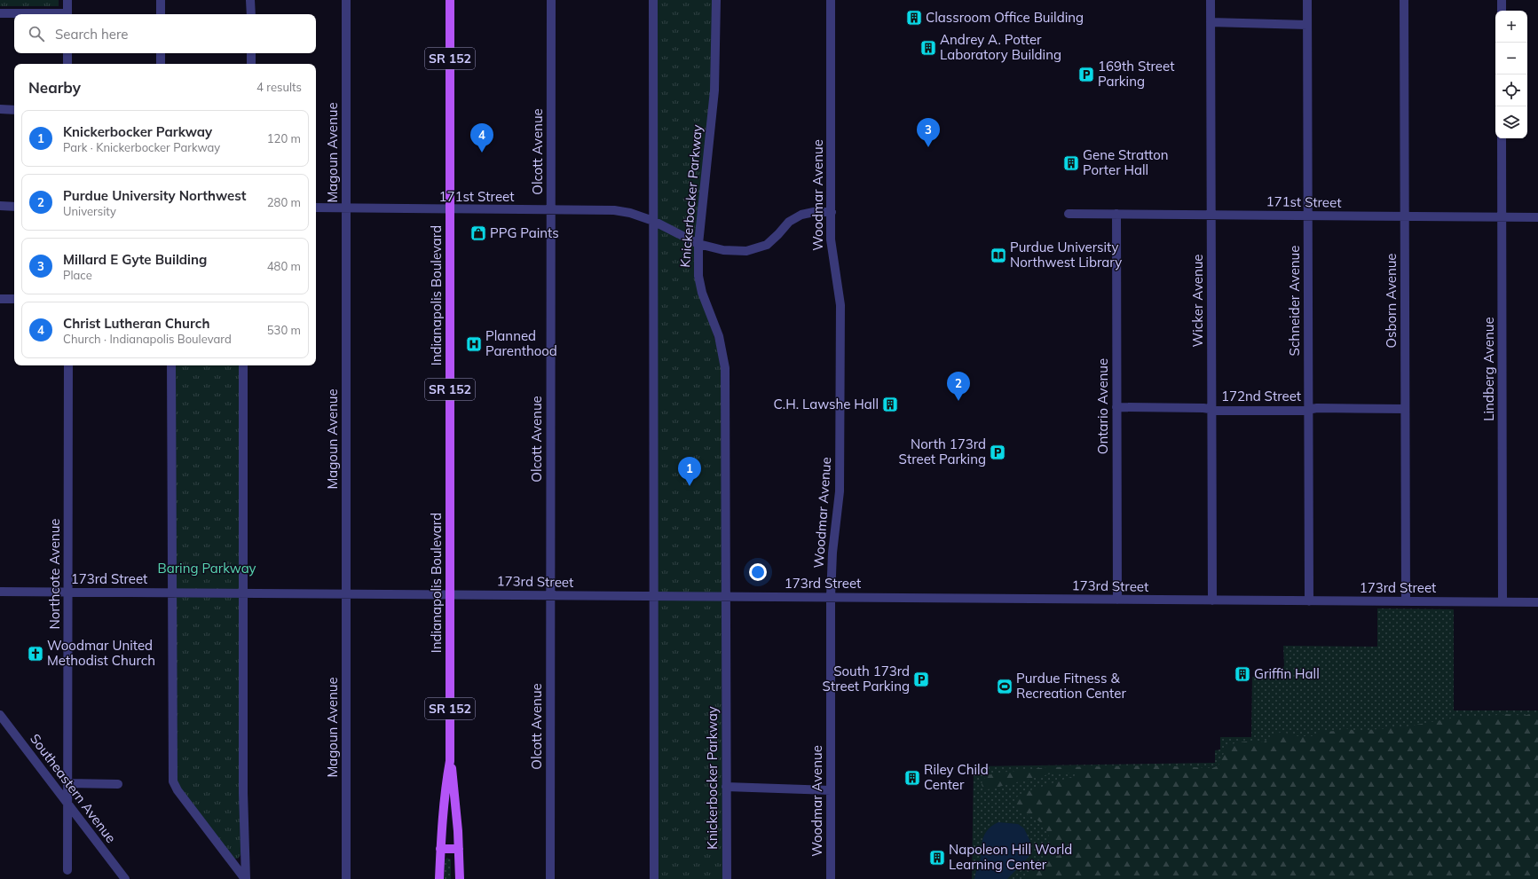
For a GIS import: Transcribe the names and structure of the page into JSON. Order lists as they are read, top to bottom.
{
  "streets": {
    "main road": ["SR 152", "Indianapolis Boulevard"],
    "street": [
      "Olcott Avenue",
      "Magoun Avenue",
      "Woodmar Avenue",
      "Knickerbocker Parkway",
      "171st Street",
      "Wicker Avenue",
      "Schneider Avenue",
      "Osborn Avenue",
      "Lindberg Avenue",
      "172nd Street",
      "Ontario Avenue",
      "Northcote Avenue",
      "173rd Street",
      "Southeastern Avenue"
    ]
  },
  "crossings": [
    ["Olcott Avenue", "171st Street"],
    ["Olcott Avenue", "173rd Street"],
    ["Magoun Avenue", "171st Street"],
    ["Magoun Avenue", "173rd Street"],
    ["Woodmar Avenue", "171st Street"],
    ["Woodmar Avenue", "173rd Street"],
    ["Knickerbocker Parkway", "171st Street"],
    ["Knickerbocker Parkway", "173rd Street"],
    ["171st Street", "Indianapolis Boulevard"],
    ["171st Street", "Wicker Avenue"],
    ["171st Street", "Schneider Avenue"],
    ["171st Street", "Osborn Avenue"],
    ["171st Street", "Lindberg Avenue"],
    ["171st Street", "Ontario Avenue"],
    ["Indianapolis Boulevard", "173rd Street"],
    ["Wicker Avenue", "172nd Street"],
    ["Wicker Avenue", "173rd Street"],
    ["Schneider Avenue", "172nd Street"],
    ["Schneider Avenue", "173rd Street"],
    ["Osborn Avenue", "172nd Street"],
    ["Osborn Avenue", "173rd Street"],
    ["Lindberg Avenue", "173rd Street"],
    ["172nd Street", "Ontario Avenue"],
    ["Ontario Avenue", "173rd Street"],
    ["Northcote Avenue", "173rd Street"],
    ["Northcote Avenue", "Southeastern Avenue"]
  ],
  "parks": ["Baring Parkway"],
  "places": {
    "building": [
      "Classroom Office Building",
      "Andrey A. Potter Laboratory Building",
      "Gene Stratton Porter Hall",
      "C.H. Lawshe Hall",
      "Griffin Hall",
      "Riley Child Center",
      "Napoleon Hill World Learning Center"
    ],
    "parking": ["169th Street Parking", "North 173rd Street Parking", "South 173rd Street Parking"],
    "shop": ["PPG Paints"],
    "library": ["Purdue University Northwest Library"],
    "hospital": ["Planned Parenthood"],
    "church": ["Woodmar United Methodist Church"],
    "sports": ["Purdue Fitness & Recreation Center"]
  },
  "page": {
    "map_buttons": ["+", "−"],
    "search": "Search here",
    "heading": ["Nearby", "4 results"],
    "list": [
      {
        "mark": "1",
        "name": "Knickerbocker Parkway",
        "note": "Park · Knickerbocker Parkway",
        "value": "120 m"
      },
      {
        "mark": "2",
        "name": "Purdue University Northwest",
        "note": "University",
        "value": "280 m"
      },
      {
        "mark": "3",
        "name": "Millard E Gyte Building",
        "note": "Place",
        "value": "480 m"
      },
      {
        "mark": "4",
        "name": "Christ Lutheran Church",
        "note": "Church · Indianapolis Boulevard",
        "value": "530 m"
      }
    ],
    "pins": [
      "3",
      "4",
      "2",
      "1"
    ]
  }
}
